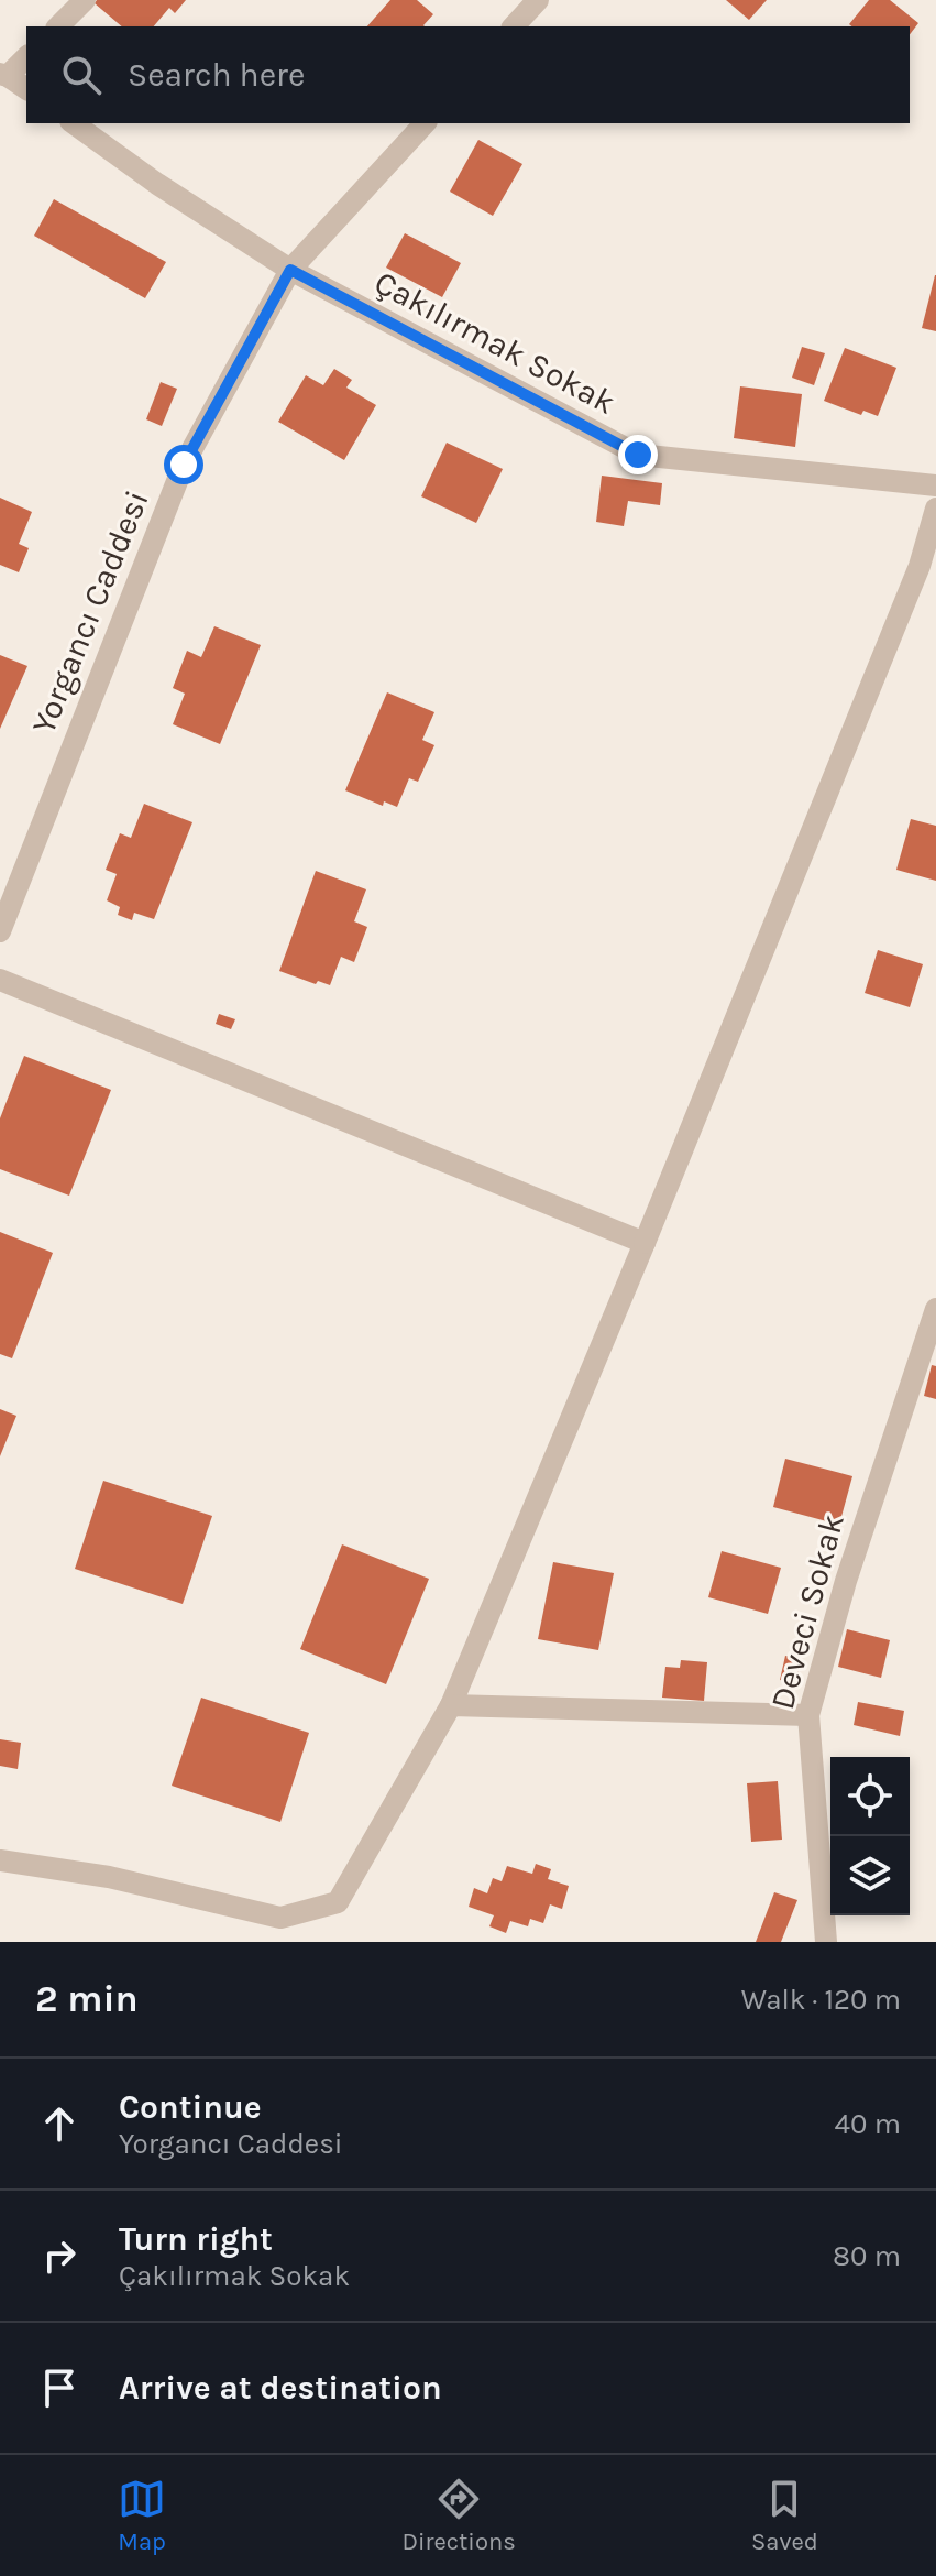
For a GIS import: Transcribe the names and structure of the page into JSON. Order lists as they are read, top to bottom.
{
  "streets": {
    "street": ["Çakılırmak Sokak", "Yorgancı Caddesi", "Deveci Sokak"]
  },
  "crossings": [
    ["Çakılırmak Sokak", "Yorgancı Caddesi"]
  ],
  "page": {
    "search": "Search here",
    "heading": ["2 min", "Walk · 120 m"],
    "list": [
      ["Continue", "Yorgancı Caddesi", "40 m"],
      ["Turn right", "Çakılırmak Sokak", "80 m"],
      "Arrive at destination"
    ],
    "nav": ["Map", "Directions", "Saved"]
  }
}
